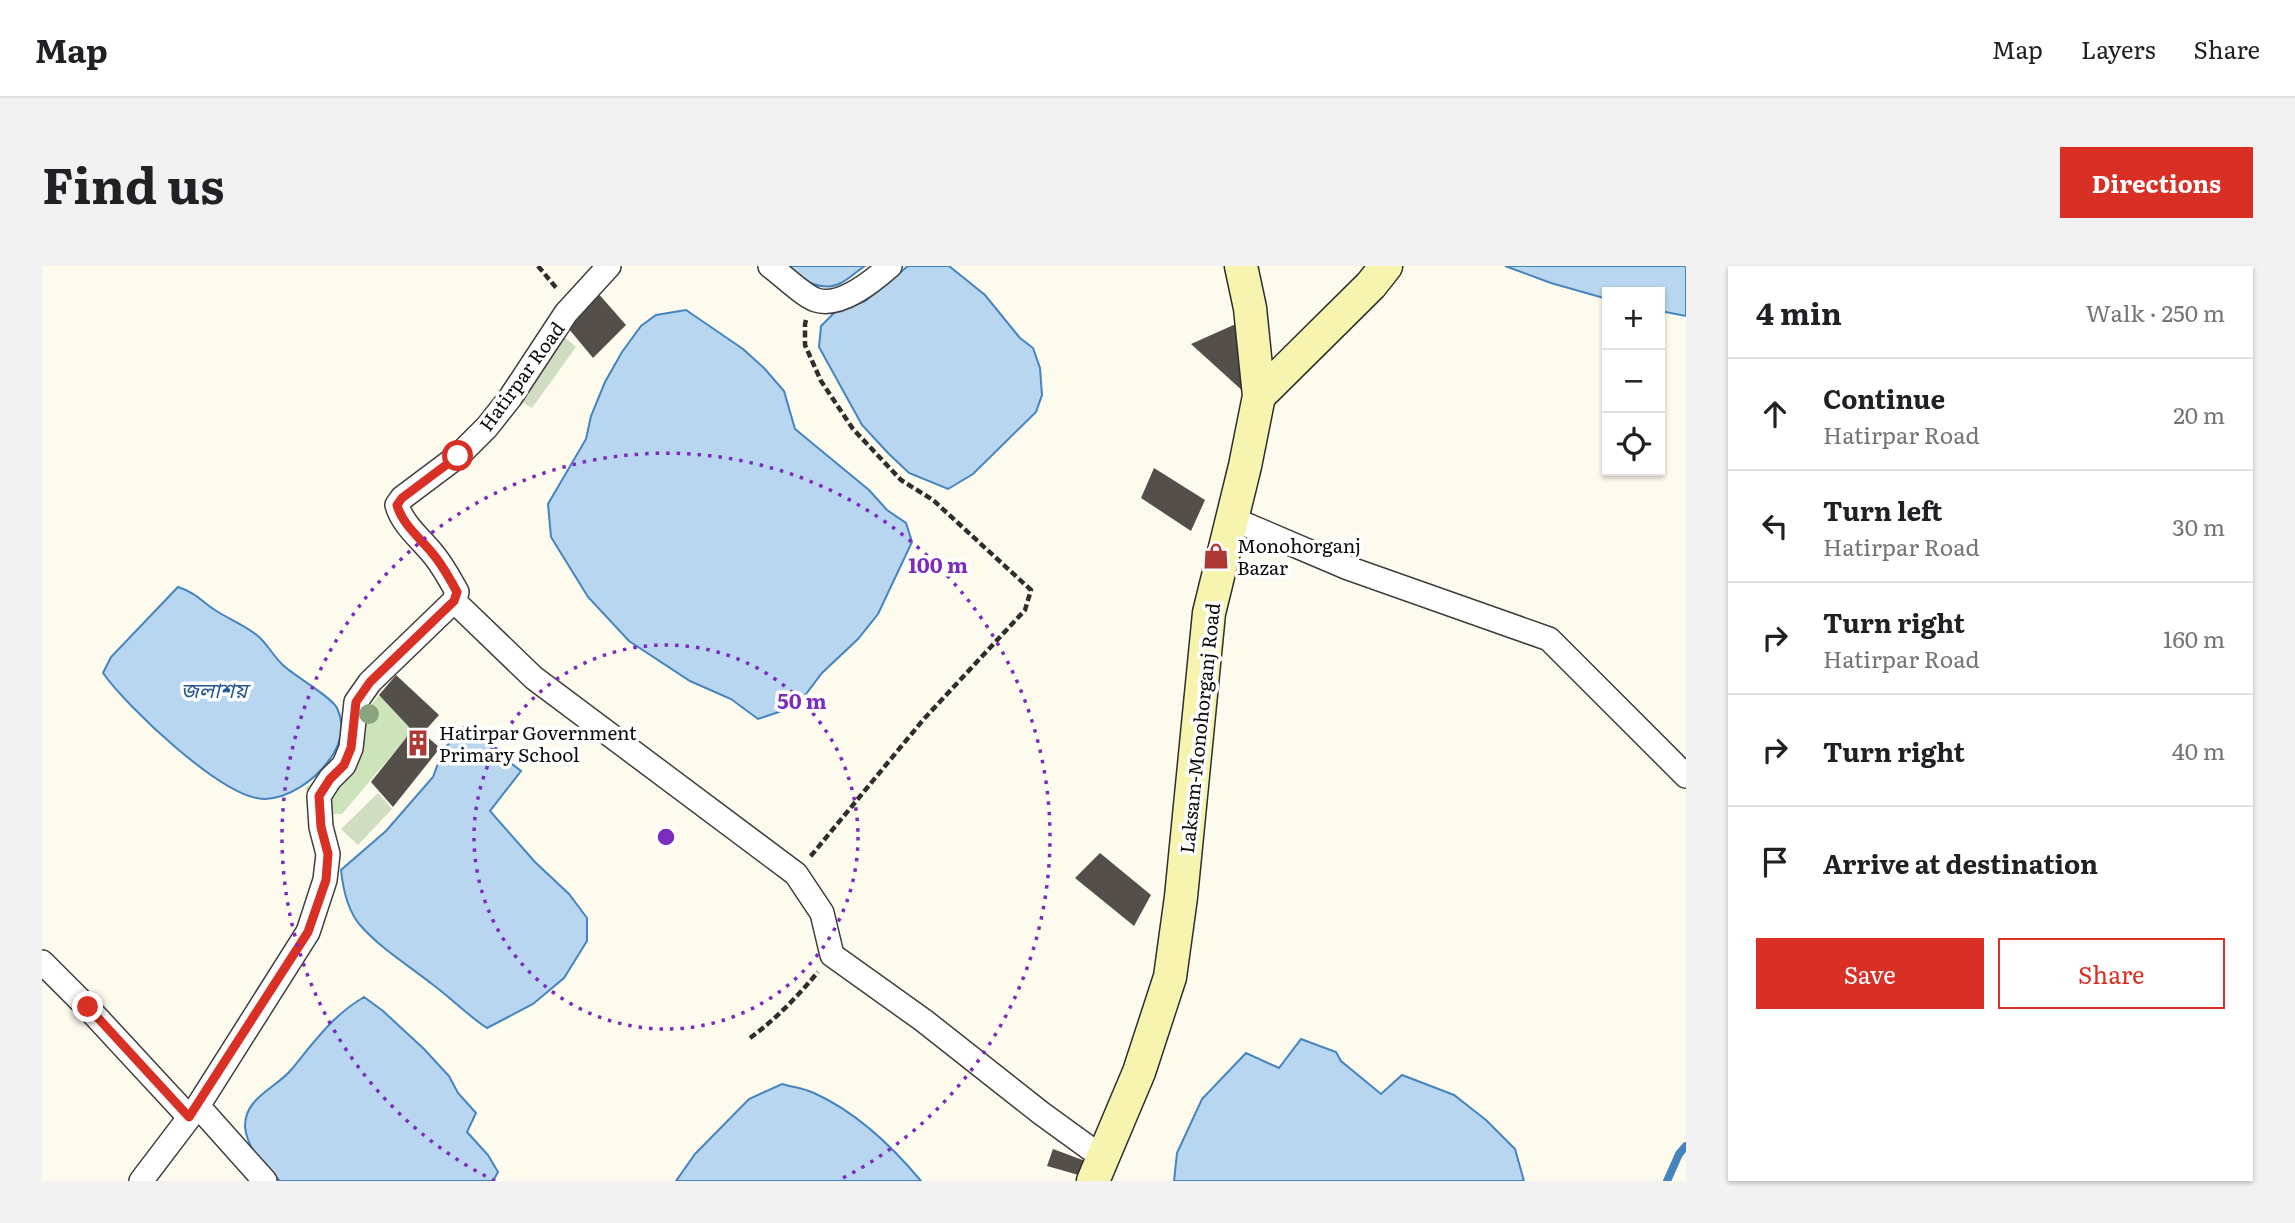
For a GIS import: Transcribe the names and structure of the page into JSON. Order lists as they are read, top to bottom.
{
  "streets": {
    "street": ["Hatirpar Road", "Laksam-Monohorganj Road"]
  },
  "water": ["জলাশয়"],
  "places": {
    "shop": ["Monohorganj Bazar"],
    "building": ["Hatirpar Government Primary School"]
  },
  "page": {
    "header": "Map",
    "nav": ["Map", "Layers", "Share"],
    "title": "Find us",
    "buttons": [
      "Directions",
      ["Save", "Share"]
    ],
    "heading": ["4 min", "Walk · 250 m"],
    "map_buttons": ["+", "−"],
    "list": [
      ["Continue", "Hatirpar Road", "20 m"],
      ["Turn left", "Hatirpar Road", "30 m"],
      ["Turn right", "Hatirpar Road", "160 m"],
      ["Turn right", "40 m"],
      "Arrive at destination"
    ]
  },
  "rings": ["100 m", "50 m"]
}
